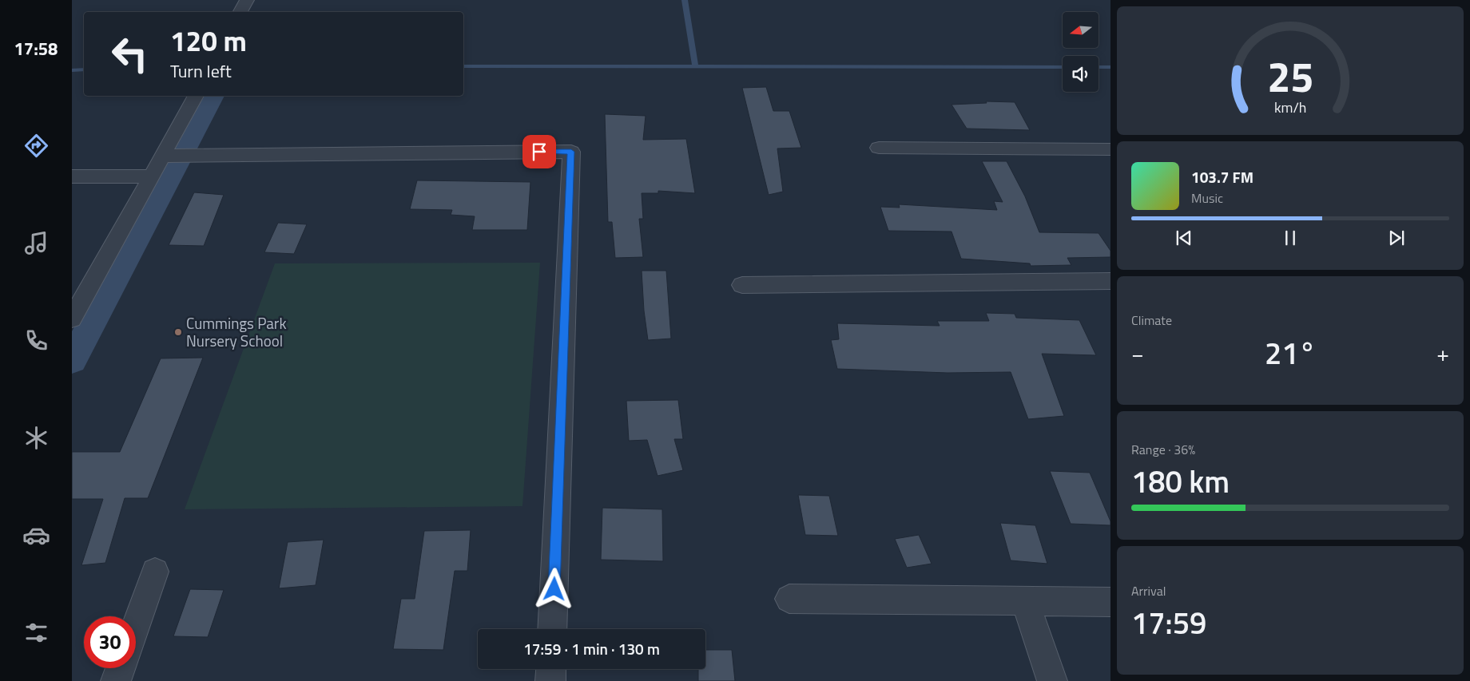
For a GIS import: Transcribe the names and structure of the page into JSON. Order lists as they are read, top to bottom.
{
  "places": ["Cummings Park Nursery School"],
  "north": "left",
  "page": {
    "tabs": "17:58",
    "turn": ["120 m", "Turn left"],
    "song": ["103.7 FM", "Music"],
    "tile": [
      "Climate",
      ["Range · 36%", "180 km"],
      ["Arrival", "17:59"]
    ],
    "heat": ["−", "21°", "+"],
    "limit": "30",
    "trip": "17:59 · 1 min · 130 m",
    "gauge": ["25", "km/h"]
  }
}
